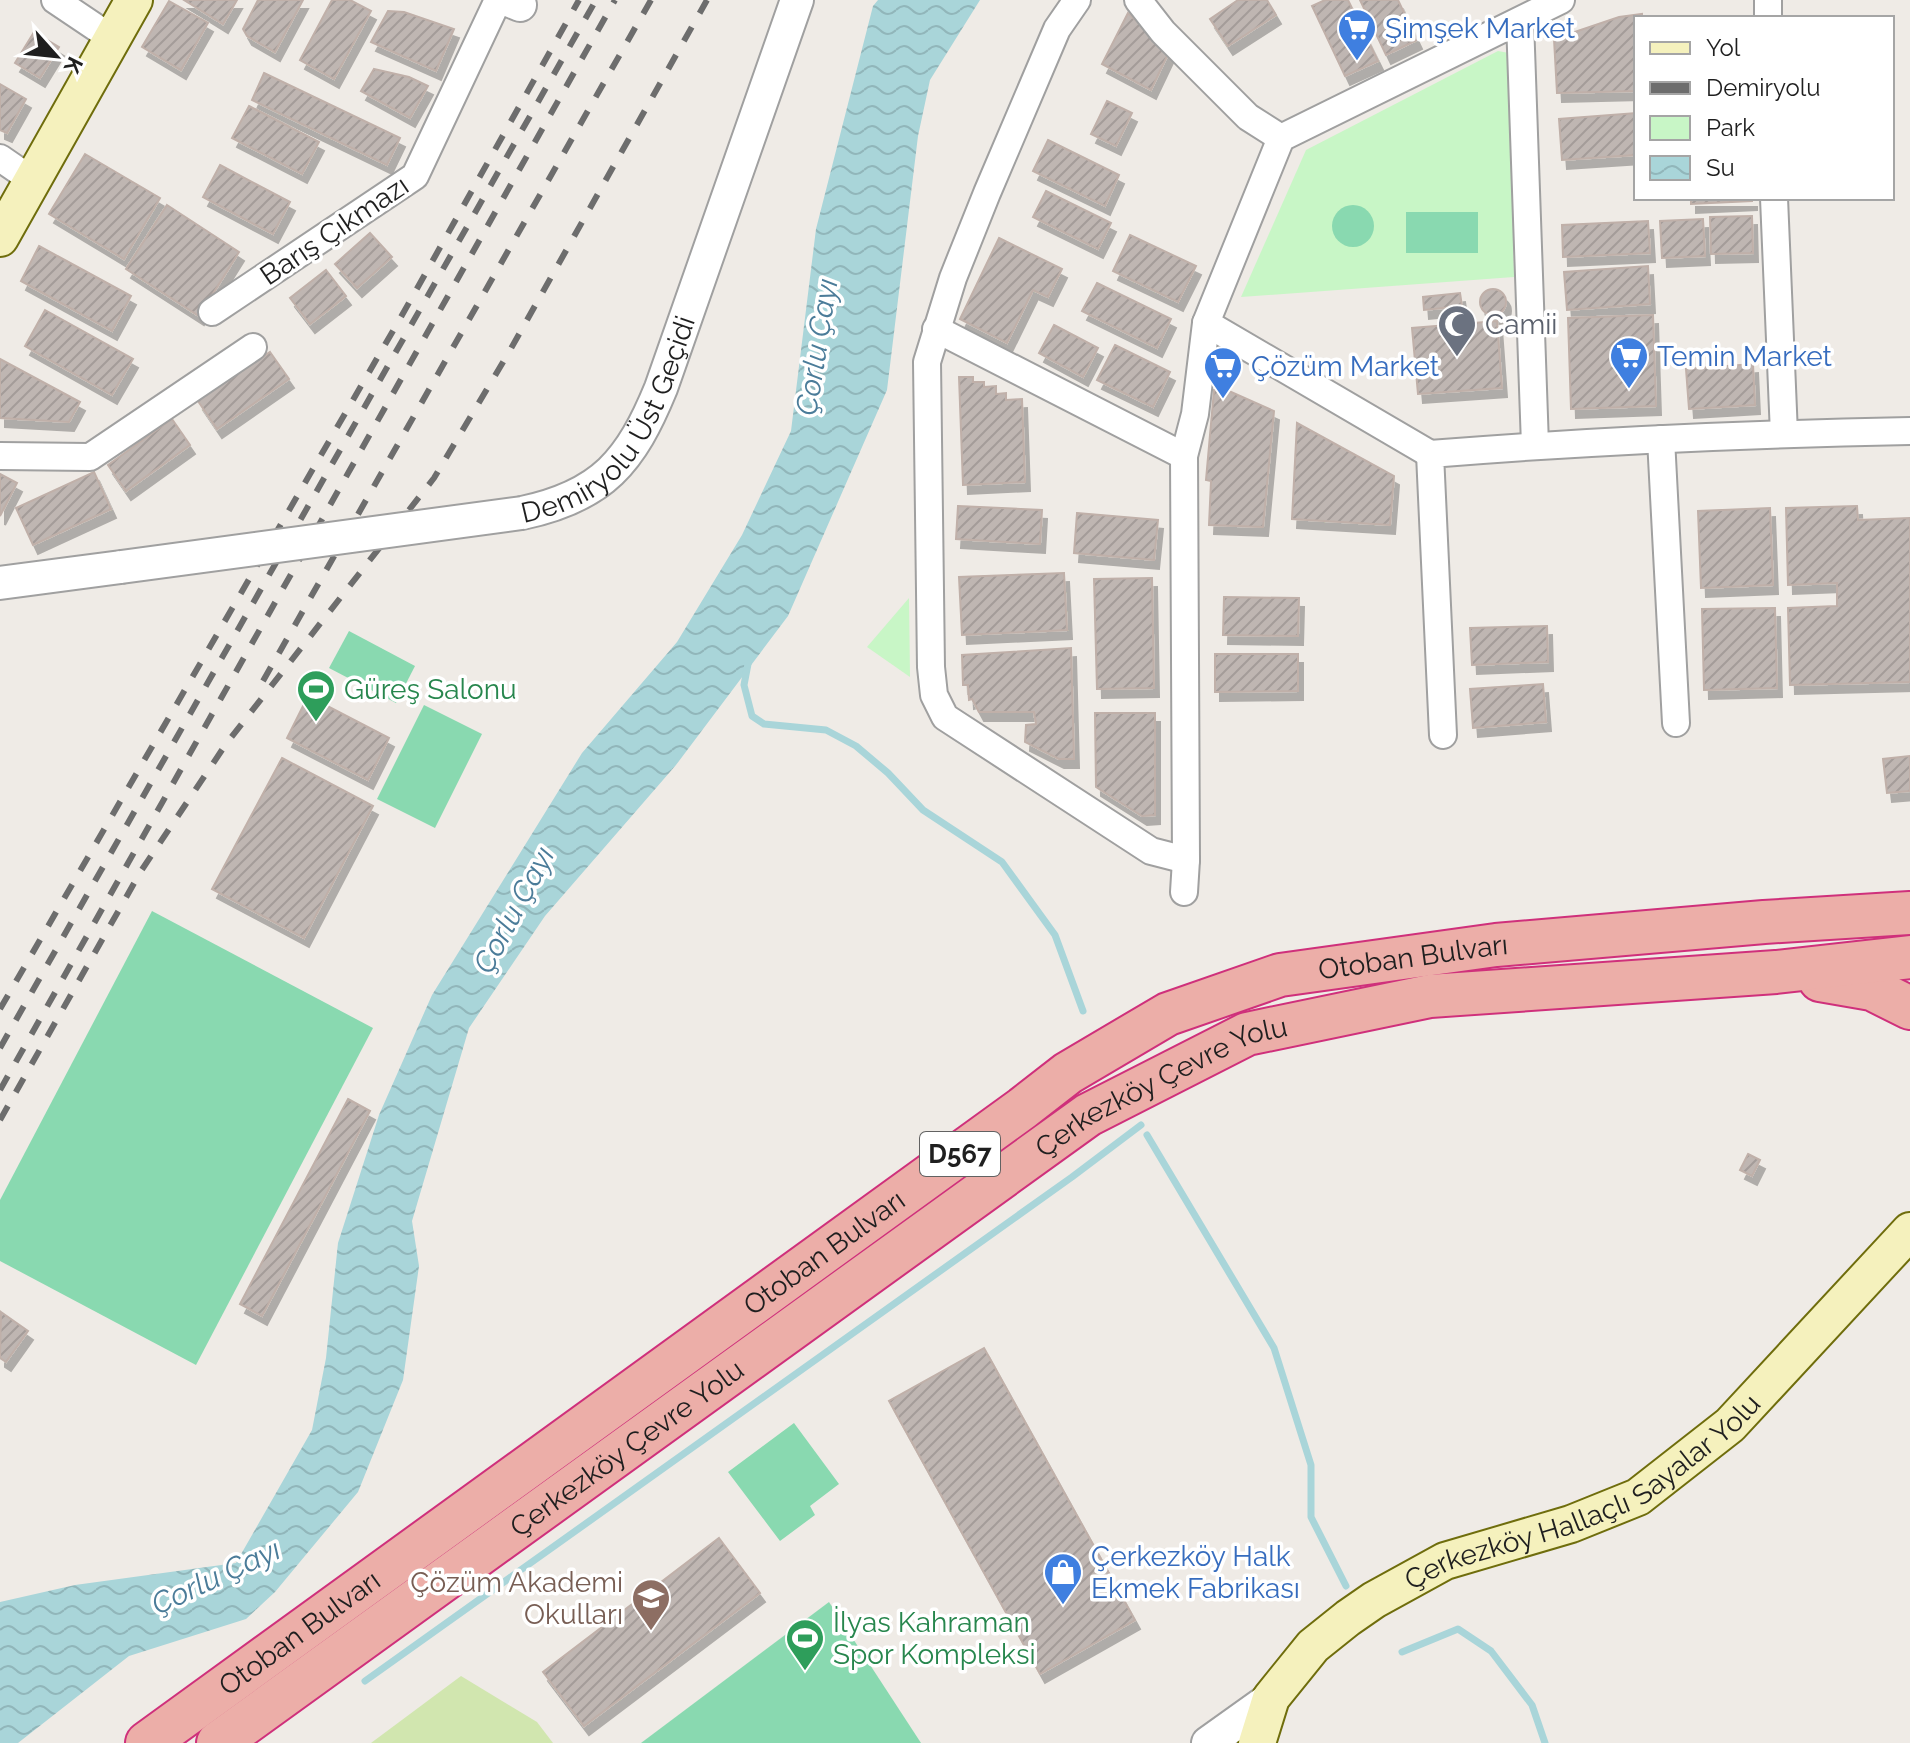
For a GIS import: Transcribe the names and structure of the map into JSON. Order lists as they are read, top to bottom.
{
  "streets": {
    "highway": ["Otoban Bulvarı", "Çerkezköy Çevre Yolu", "D567"],
    "main road": ["Çerkezköy Hallaçlı Sayalar Yolu"],
    "street": ["Barış Çıkmazı", "Demiryolu Üst Geçidi"]
  },
  "water": ["Çorlu Çayı"],
  "places": {
    "supermarket": ["Şimşek Market", "Temin Market", "Çözüm Market"],
    "mosque": ["Camii"],
    "sports": ["Güreş Salonu", "İlyas Kahraman Spor Kompleksi"],
    "shop": ["Çerkezköy Halk Ekmek Fabrikası"],
    "school or university": ["Çözüm Akademi Okulları"]
  },
  "legend": [
    "Yol",
    "Demiryolu",
    "Park",
    "Su"
  ],
  "north": "bottom right"
}
